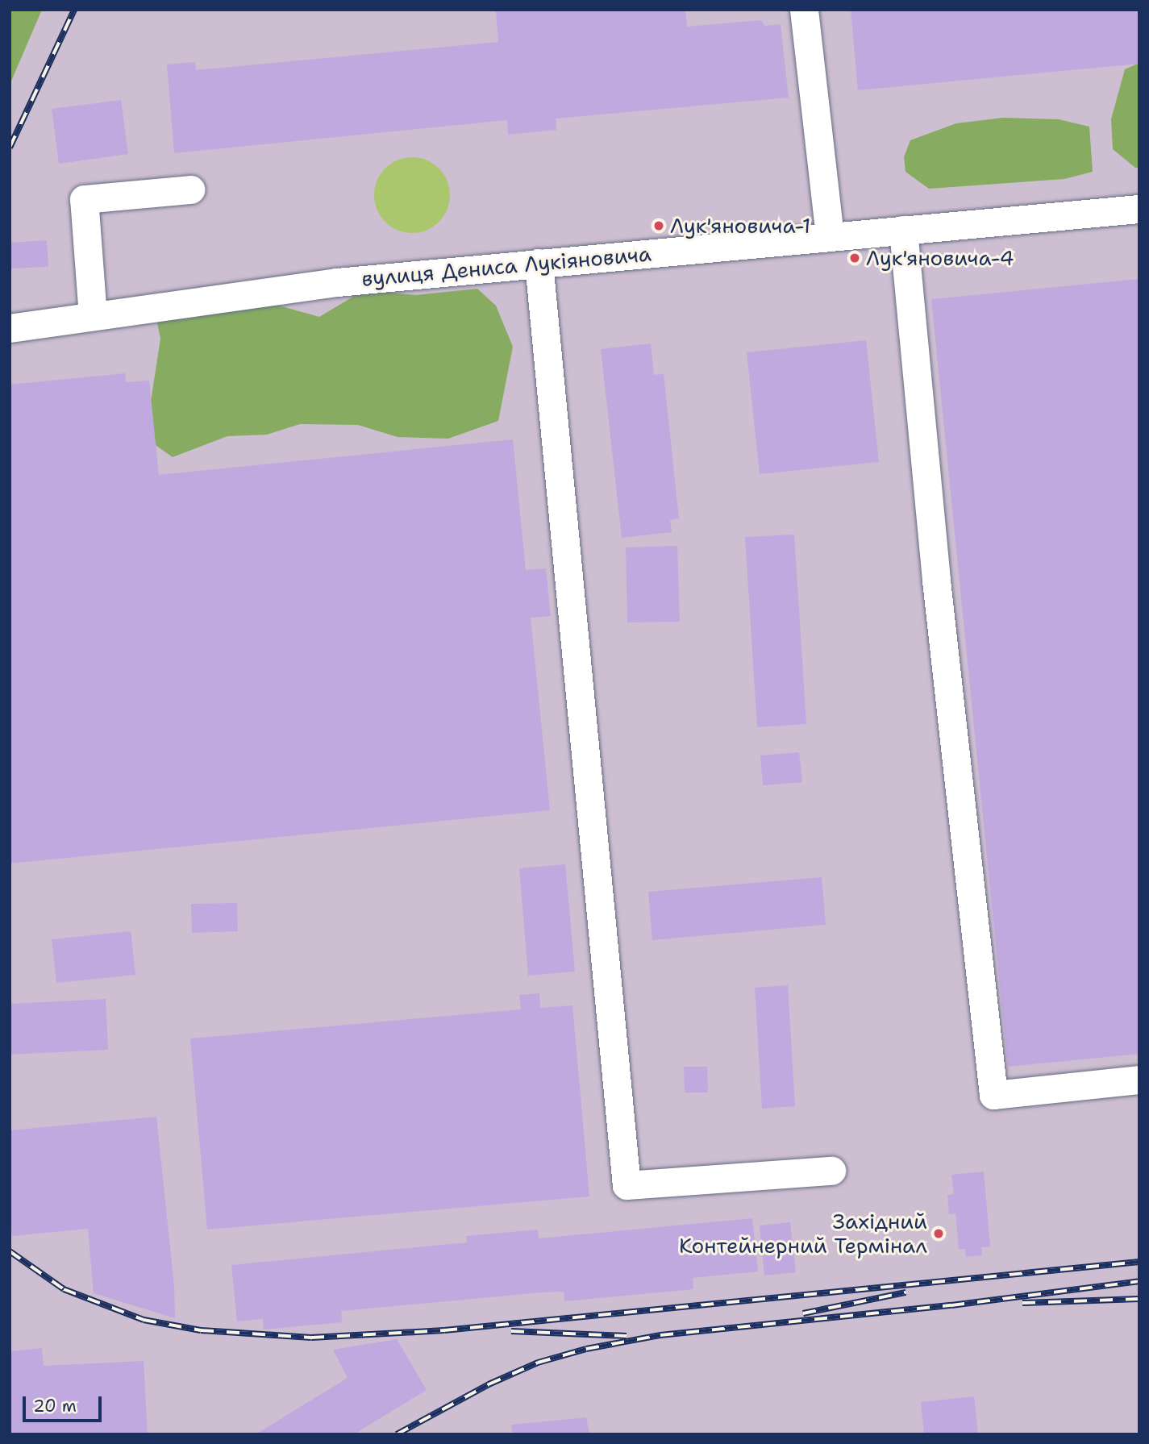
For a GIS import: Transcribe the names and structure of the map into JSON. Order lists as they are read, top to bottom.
{
  "streets": {
    "street": ["вулиця Дениса Лукіяновича"]
  },
  "places": ["Лук'яновича-1", "Лук'яновича-4", "Західний Контейнерний Термінал"],
  "scale_bar": "20 m"
}
